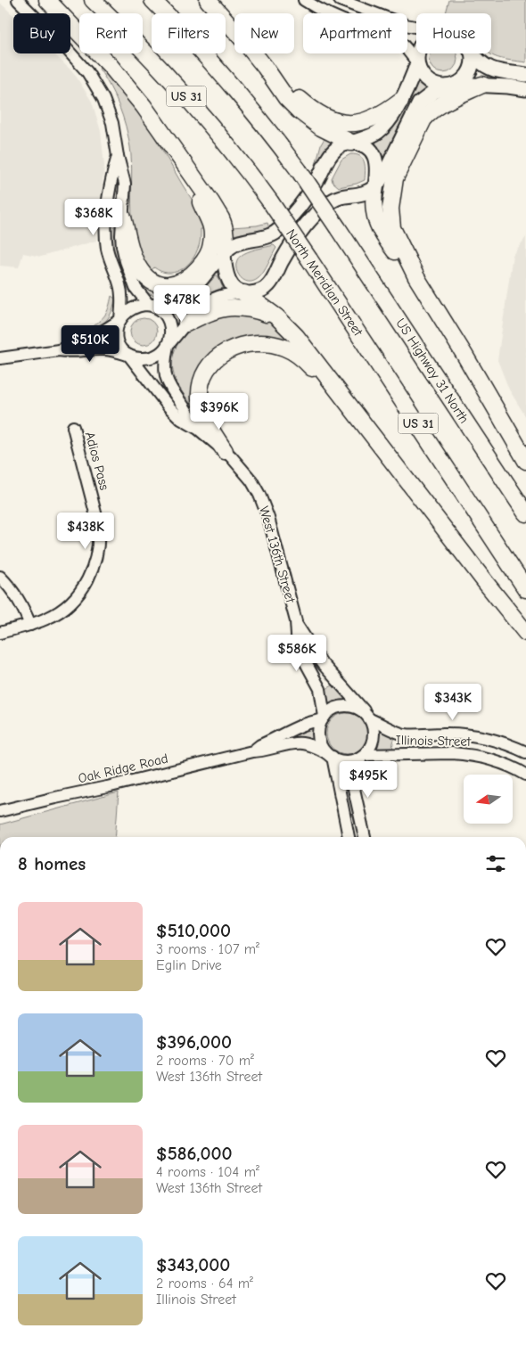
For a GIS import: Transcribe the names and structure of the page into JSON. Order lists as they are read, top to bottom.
{
  "streets": {
    "highway": ["US 31", "North Meridian Street", "US Highway 31 North"],
    "street": [
      "Adios Pass",
      "West 136th Street",
      "Illinois Street",
      "Oak Ridge Road"
    ]
  },
  "crossings": [
    ["West 136th Street", "Illinois Street"],
    ["West 136th Street", "Oak Ridge Road"],
    ["Illinois Street", "Oak Ridge Road"]
  ],
  "north": "left",
  "page": {
    "chip": [
      "Buy",
      "Rent",
      "Filters",
      "New",
      "Apartment",
      "House"
    ],
    "price": [
      "$368K",
      "$478K",
      "$510K",
      "$396K",
      "$438K",
      "$586K",
      "$343K",
      "$495K"
    ],
    "heading": "8 homes",
    "list": [
      {
        "name": "$510,000",
        "note": "3 rooms · 107 m² · Eglin Drive"
      },
      {
        "name": "$396,000",
        "note": "2 rooms · 70 m² · West 136th Street"
      },
      {
        "name": "$586,000",
        "note": "4 rooms · 104 m² · West 136th Street"
      },
      {
        "name": "$343,000",
        "note": "2 rooms · 64 m² · Illinois Street"
      }
    ]
  }
}
